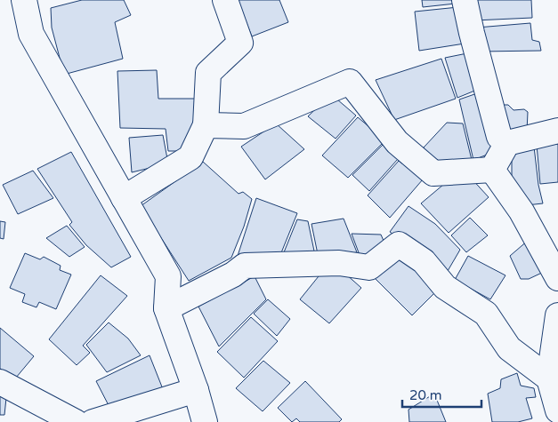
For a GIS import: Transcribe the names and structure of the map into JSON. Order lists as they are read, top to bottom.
{
  "scale_bar": "20 m"
}
